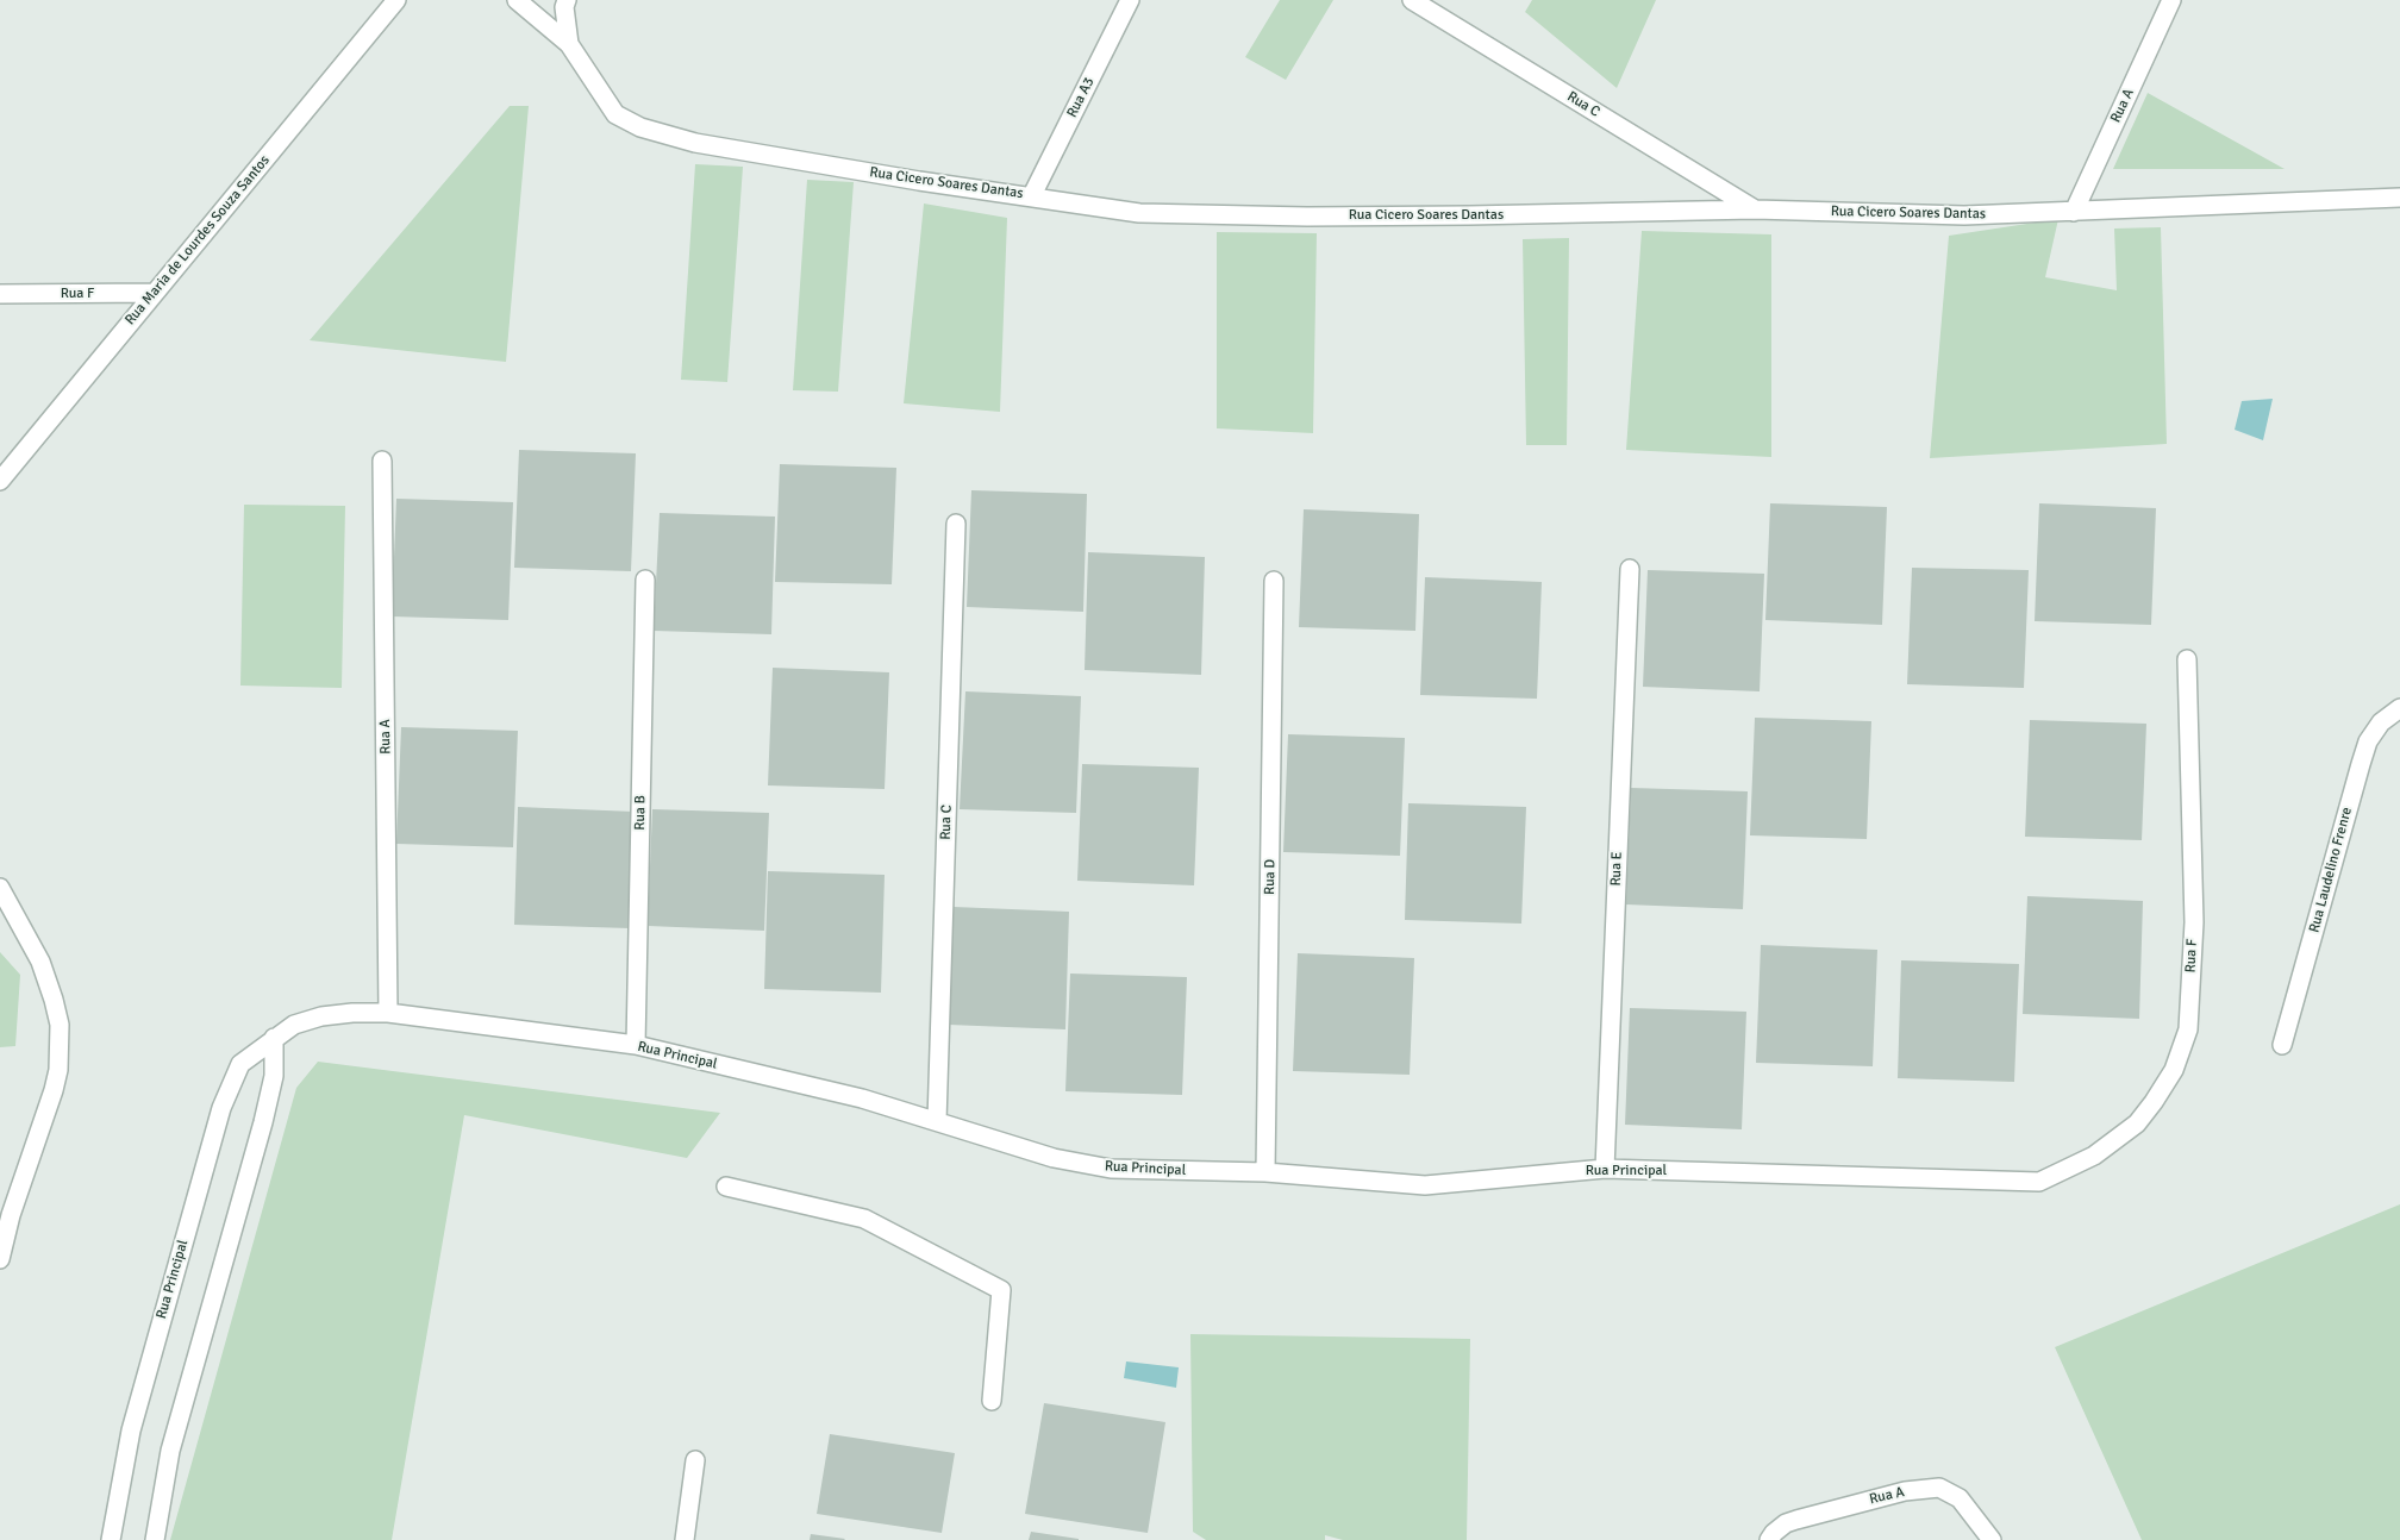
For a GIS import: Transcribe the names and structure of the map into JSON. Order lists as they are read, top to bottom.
{
  "streets": {
    "street": [
      "Rua A3",
      "Rua C",
      "Rua A",
      "Rua Cicero Soares Dantas",
      "Rua Maria de Lourdes Souza Santos",
      "Rua F",
      "Rua B",
      "Rua E",
      "Rua Laudelino Frenre",
      "Rua D",
      "Rua Principal"
    ]
  },
  "crossings": [
    ["Rua A3", "Rua Cicero Soares Dantas"],
    ["Rua C", "Rua Cicero Soares Dantas"],
    ["Rua C", "Rua Principal"],
    ["Rua A", "Rua Cicero Soares Dantas"],
    ["Rua A", "Rua Principal"],
    ["Rua Maria de Lourdes Souza Santos", "Rua F"],
    ["Rua F", "Rua Principal"],
    ["Rua B", "Rua Principal"],
    ["Rua E", "Rua Principal"],
    ["Rua D", "Rua Principal"]
  ]
}
